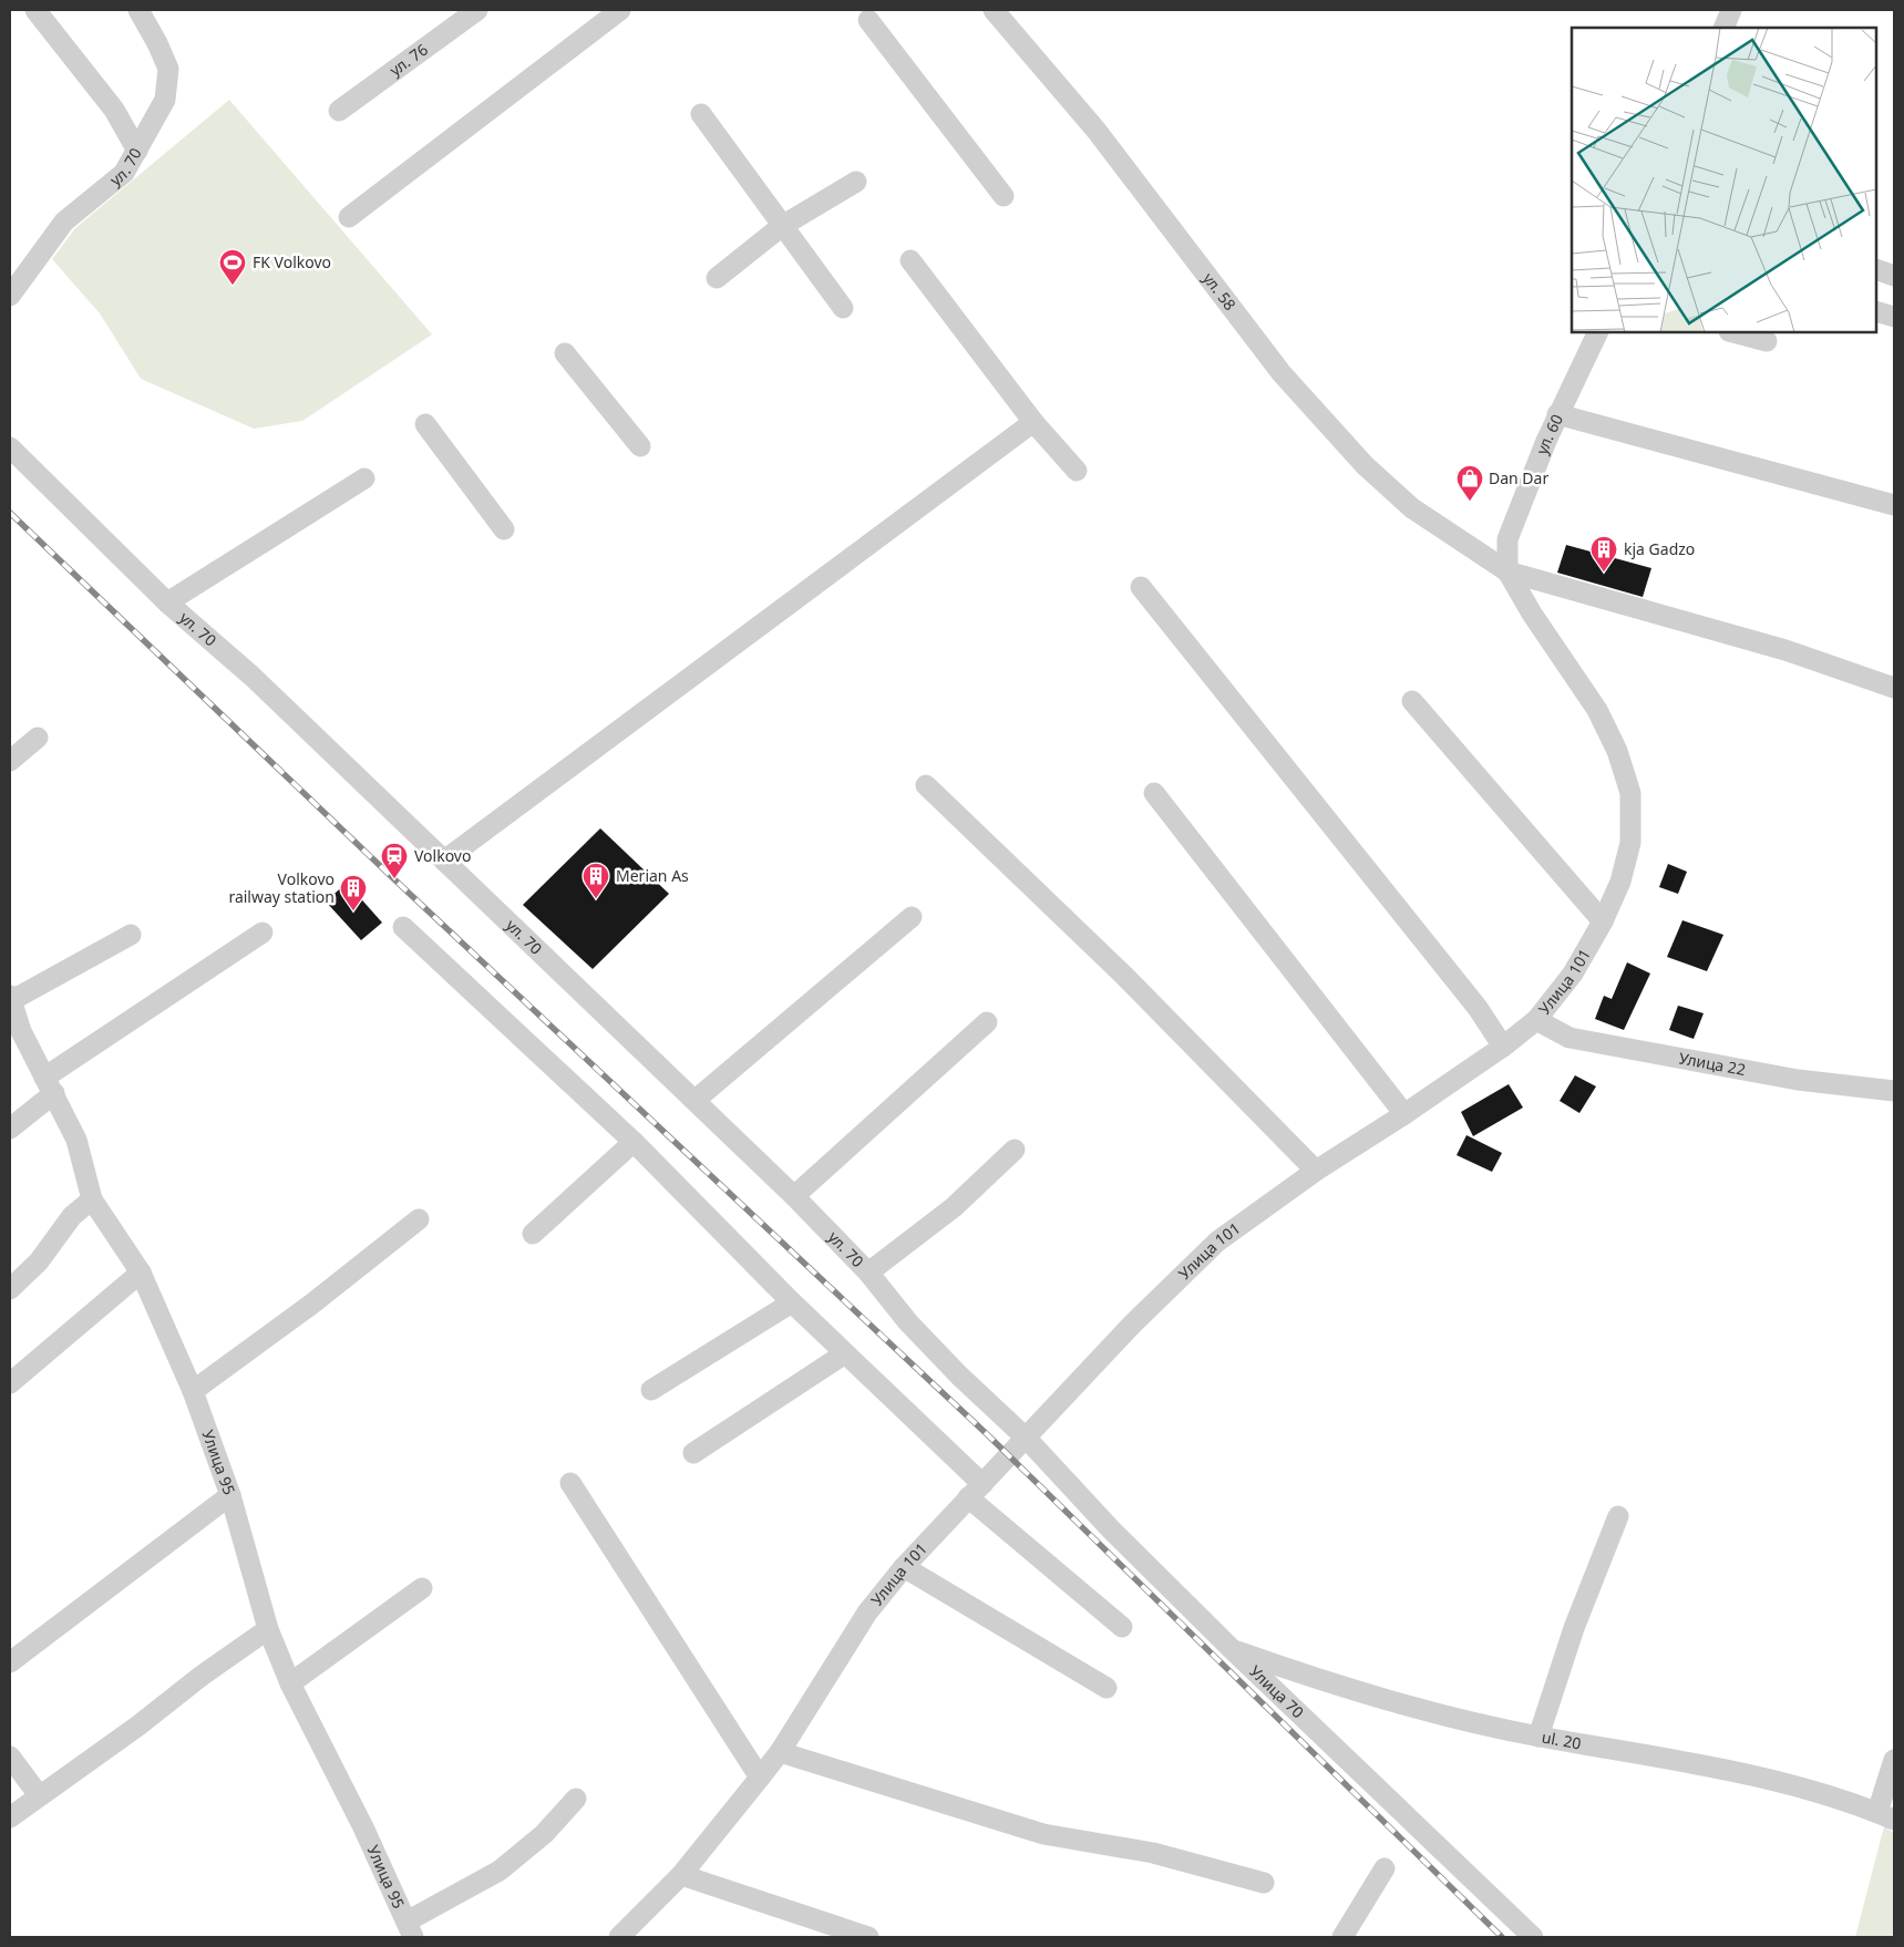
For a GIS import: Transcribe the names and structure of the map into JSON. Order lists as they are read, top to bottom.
{
  "streets": {
    "street": [
      "ул. 76",
      "ул. 70",
      "ул. 58",
      "ул. 60",
      "Улица 101",
      "Улица 22",
      "Улица 95",
      "Улица 70",
      "ul. 20"
    ]
  },
  "crossings": [
    ["ул. 70", "Улица 101"],
    ["ул. 70", "Улица 70"],
    ["ул. 58", "ул. 60"],
    ["ул. 58", "Улица 101"],
    ["ул. 60", "Улица 101"],
    ["Улица 101", "Улица 22"],
    ["Улица 101", "Улица 70"],
    ["Улица 70", "ul. 20"]
  ],
  "places": {
    "sports": ["FK Volkovo"],
    "shop": ["Dan Dar"],
    "building": ["kja Gadzo", "Merian As", "Volkovo railway station"],
    "station": ["Volkovo"]
  }
}
